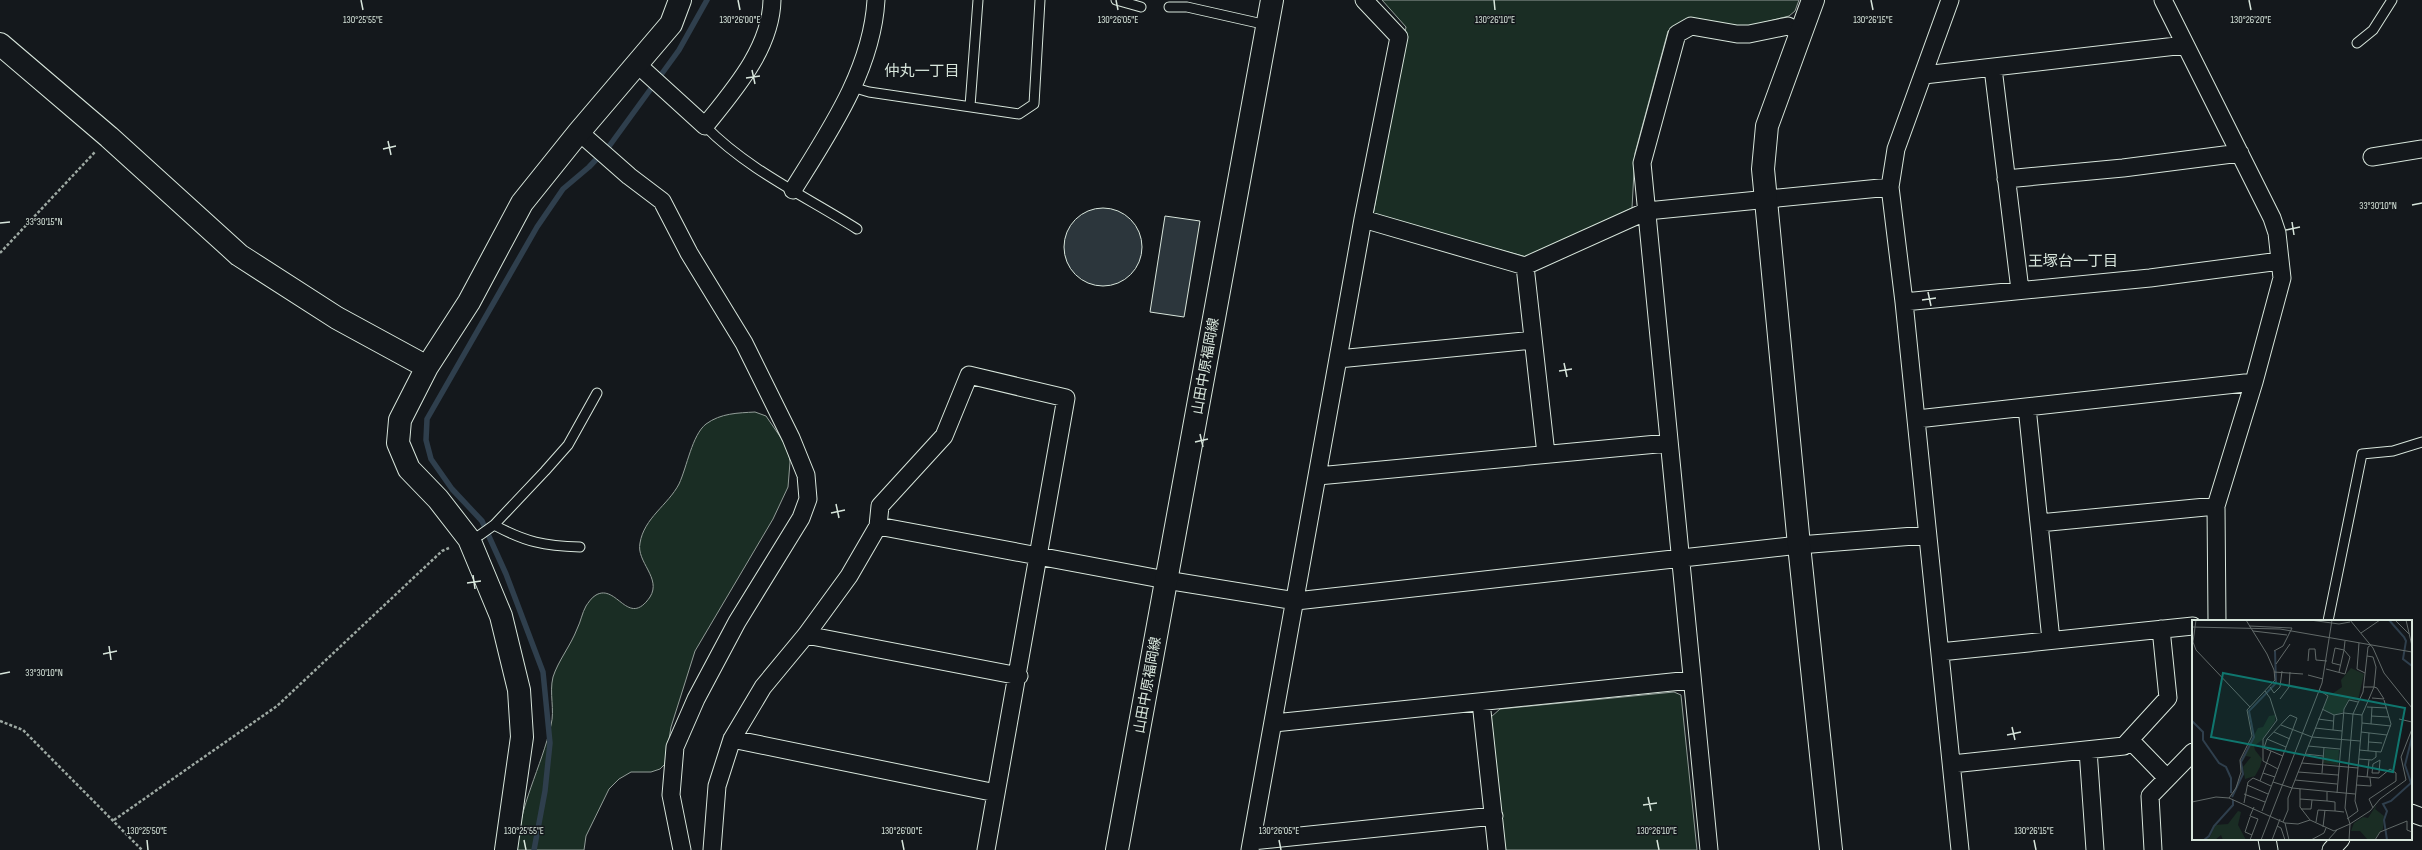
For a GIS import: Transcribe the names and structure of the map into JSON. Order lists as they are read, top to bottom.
{
  "streets": {
    "street": ["山田中原福岡線"]
  },
  "districts": ["仲丸一丁目", "王塚台一丁目"],
  "coordinates": [
    "130°25'55\"E",
    "130°26'00\"E",
    "130°26'05\"E",
    "130°26'10\"E",
    "130°26'15\"E",
    "130°26'20\"E",
    "33°30'10\"N",
    "33°30'15\"N",
    "130°25'50\"E"
  ]
}
